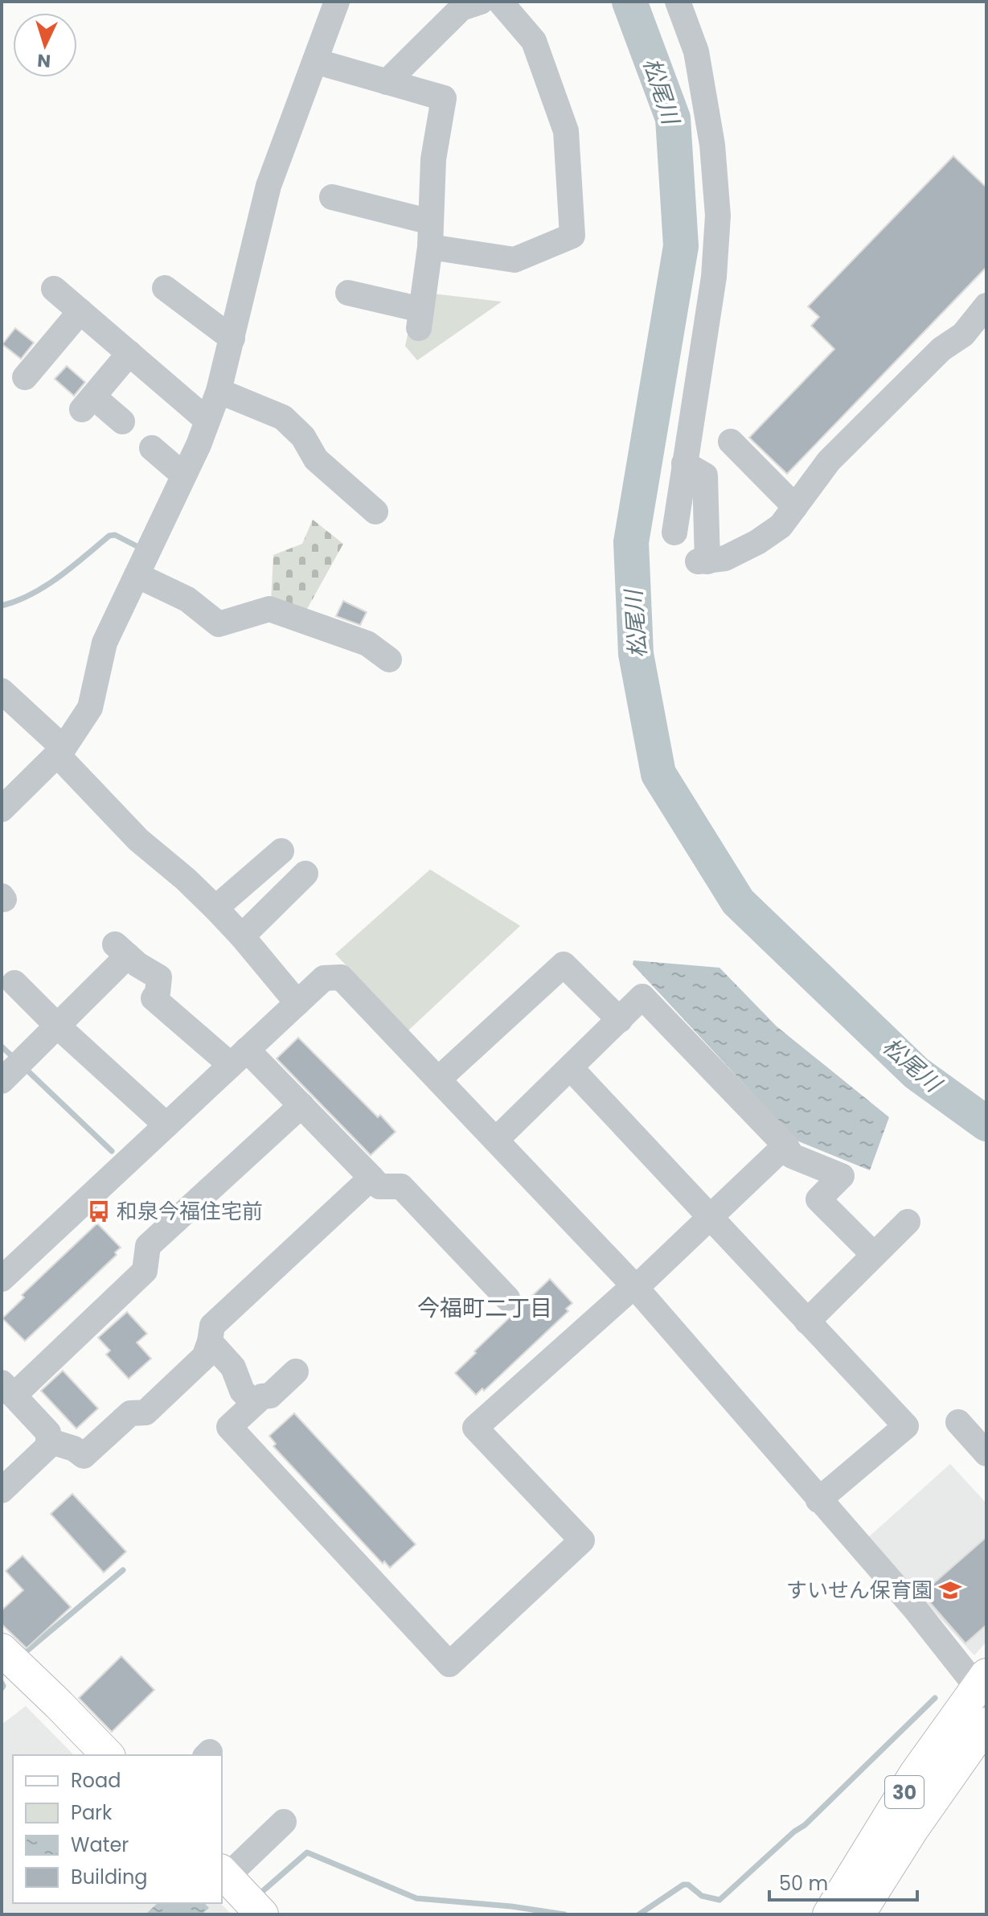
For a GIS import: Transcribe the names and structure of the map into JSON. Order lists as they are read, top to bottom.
{
  "streets": {
    "main road": ["30"]
  },
  "districts": ["今福町二丁目"],
  "water": ["松尾川"],
  "places": {
    "bus stop": ["和泉今福住宅前"],
    "school or university": ["すいせん保育園"]
  },
  "legend": [
    "Road",
    "Park",
    "Water",
    "Building"
  ],
  "scale_bar": "50 m",
  "north": "bottom"
}
